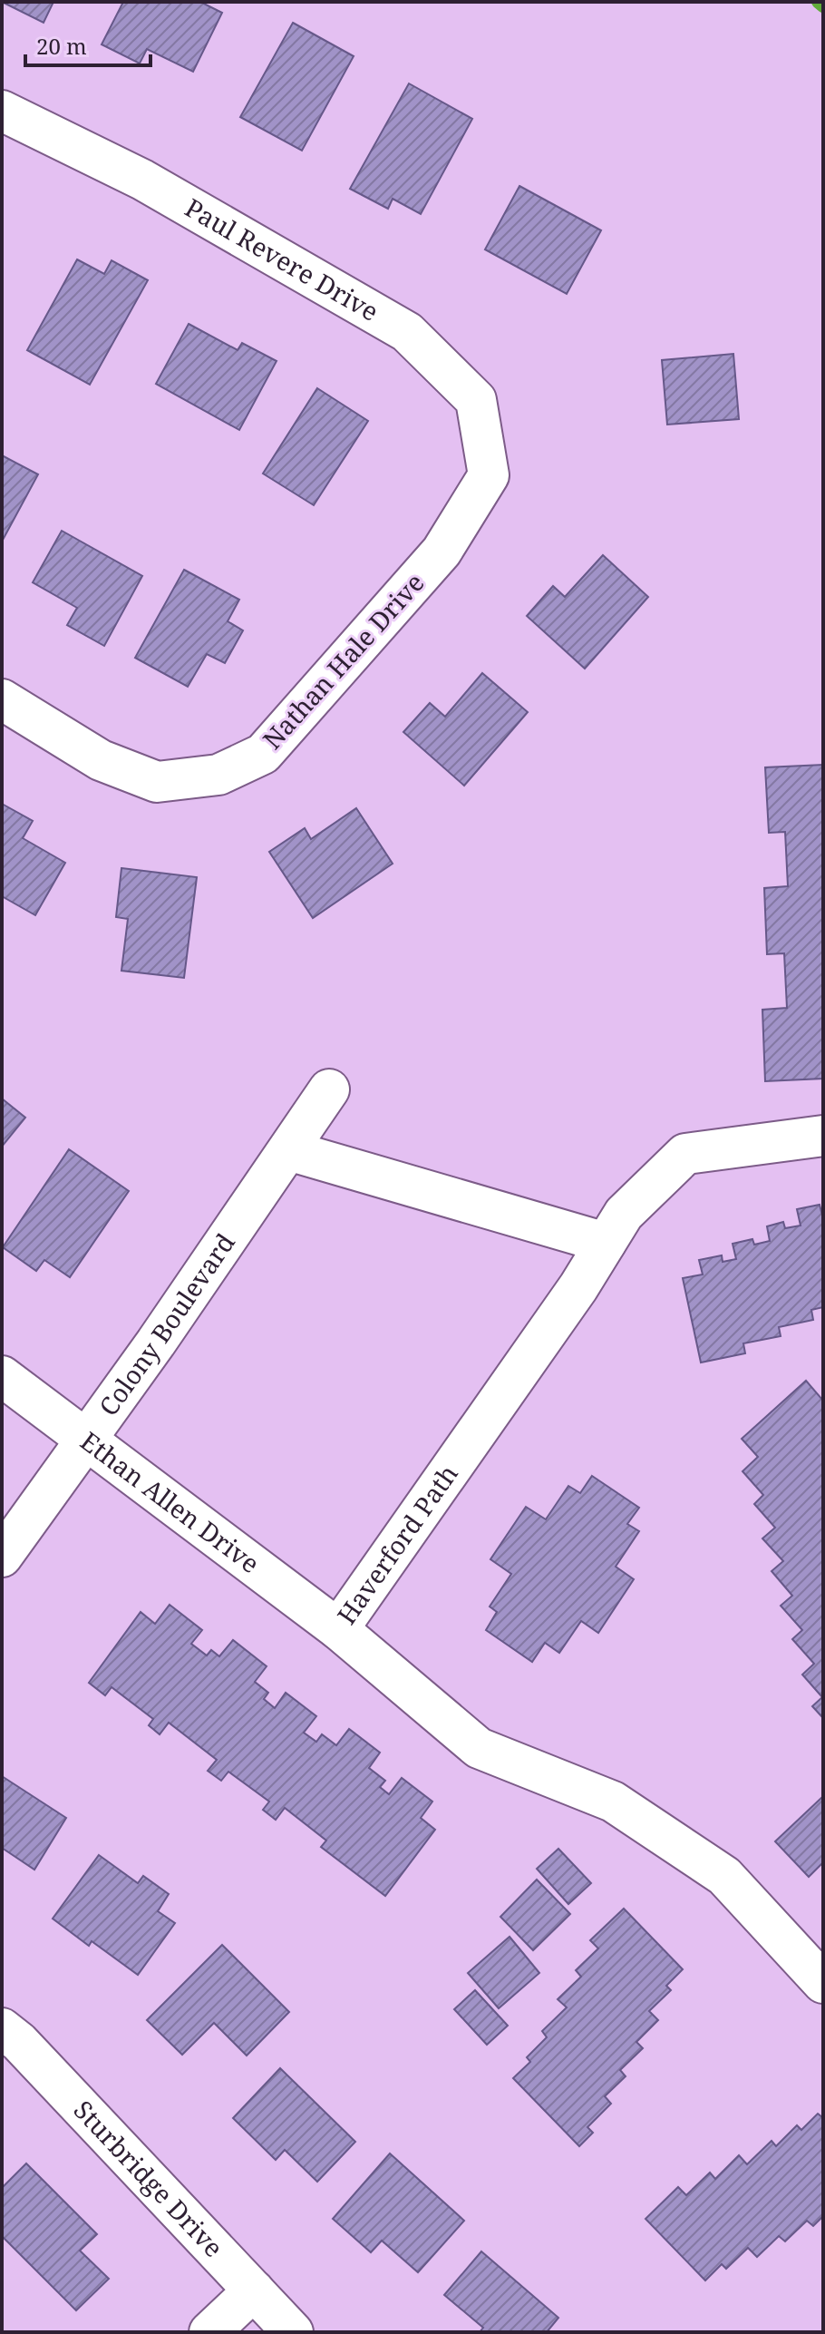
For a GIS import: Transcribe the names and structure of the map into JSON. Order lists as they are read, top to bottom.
{
  "streets": {
    "street": [
      "Paul Revere Drive",
      "Nathan Hale Drive",
      "Colony Boulevard",
      "Ethan Allen Drive",
      "Haverford Path",
      "Sturbridge Drive"
    ]
  },
  "crossings": [
    ["Paul Revere Drive", "Nathan Hale Drive"],
    ["Colony Boulevard", "Ethan Allen Drive"],
    ["Ethan Allen Drive", "Haverford Path"]
  ],
  "scale_bar": "20 m"
}
